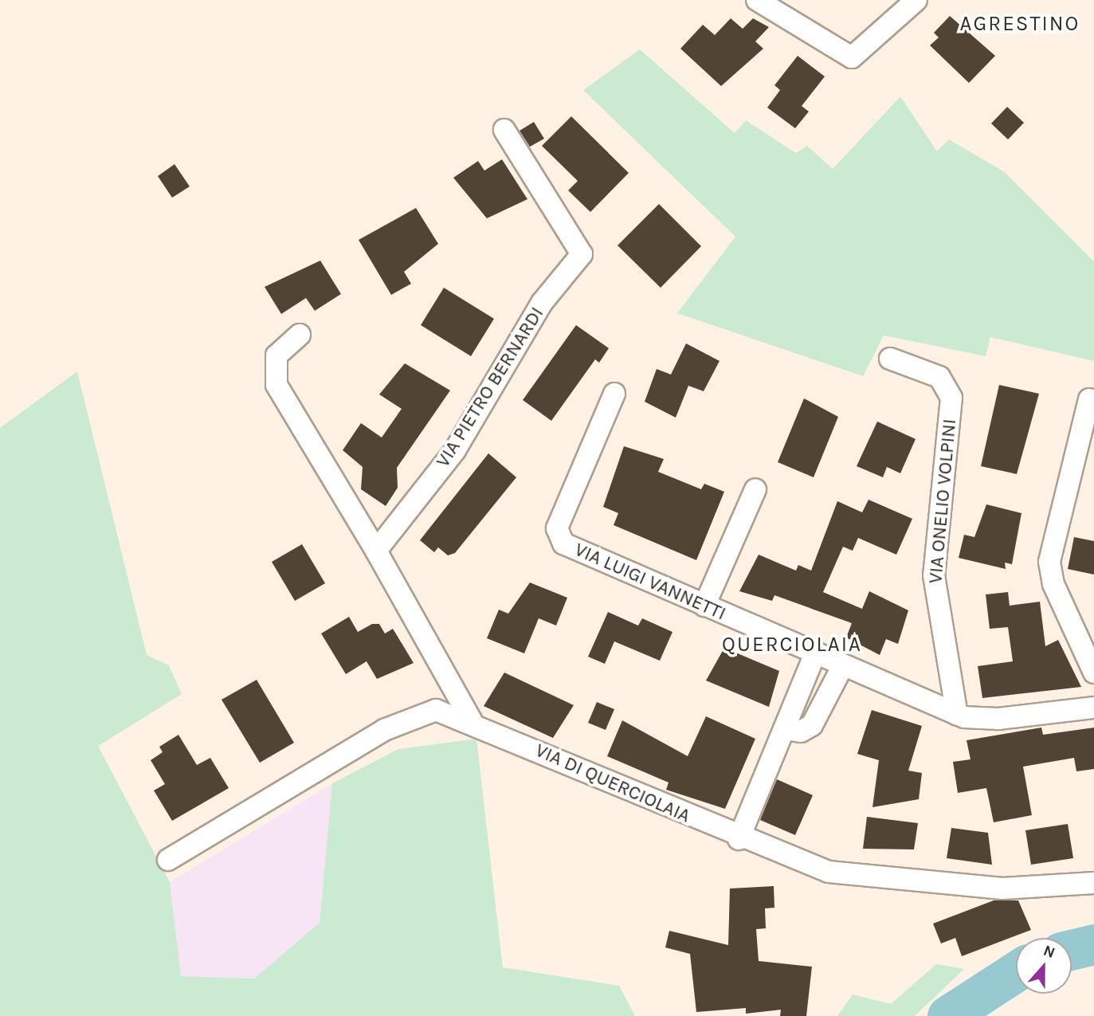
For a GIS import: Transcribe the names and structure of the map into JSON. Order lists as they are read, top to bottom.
{
  "streets": {
    "street": [
      "VIA PIETRO BERNARDI",
      "VIA ONELIO VOLPINI",
      "VIA LUIGI VANNETTI",
      "VIA DI QUERCIOLAIA"
    ]
  },
  "crossings": [
    ["VIA ONELIO VOLPINI", "VIA LUIGI VANNETTI"]
  ],
  "districts": ["AGRESTINO", "QUERCIOLAIA"],
  "north": "top"
}
